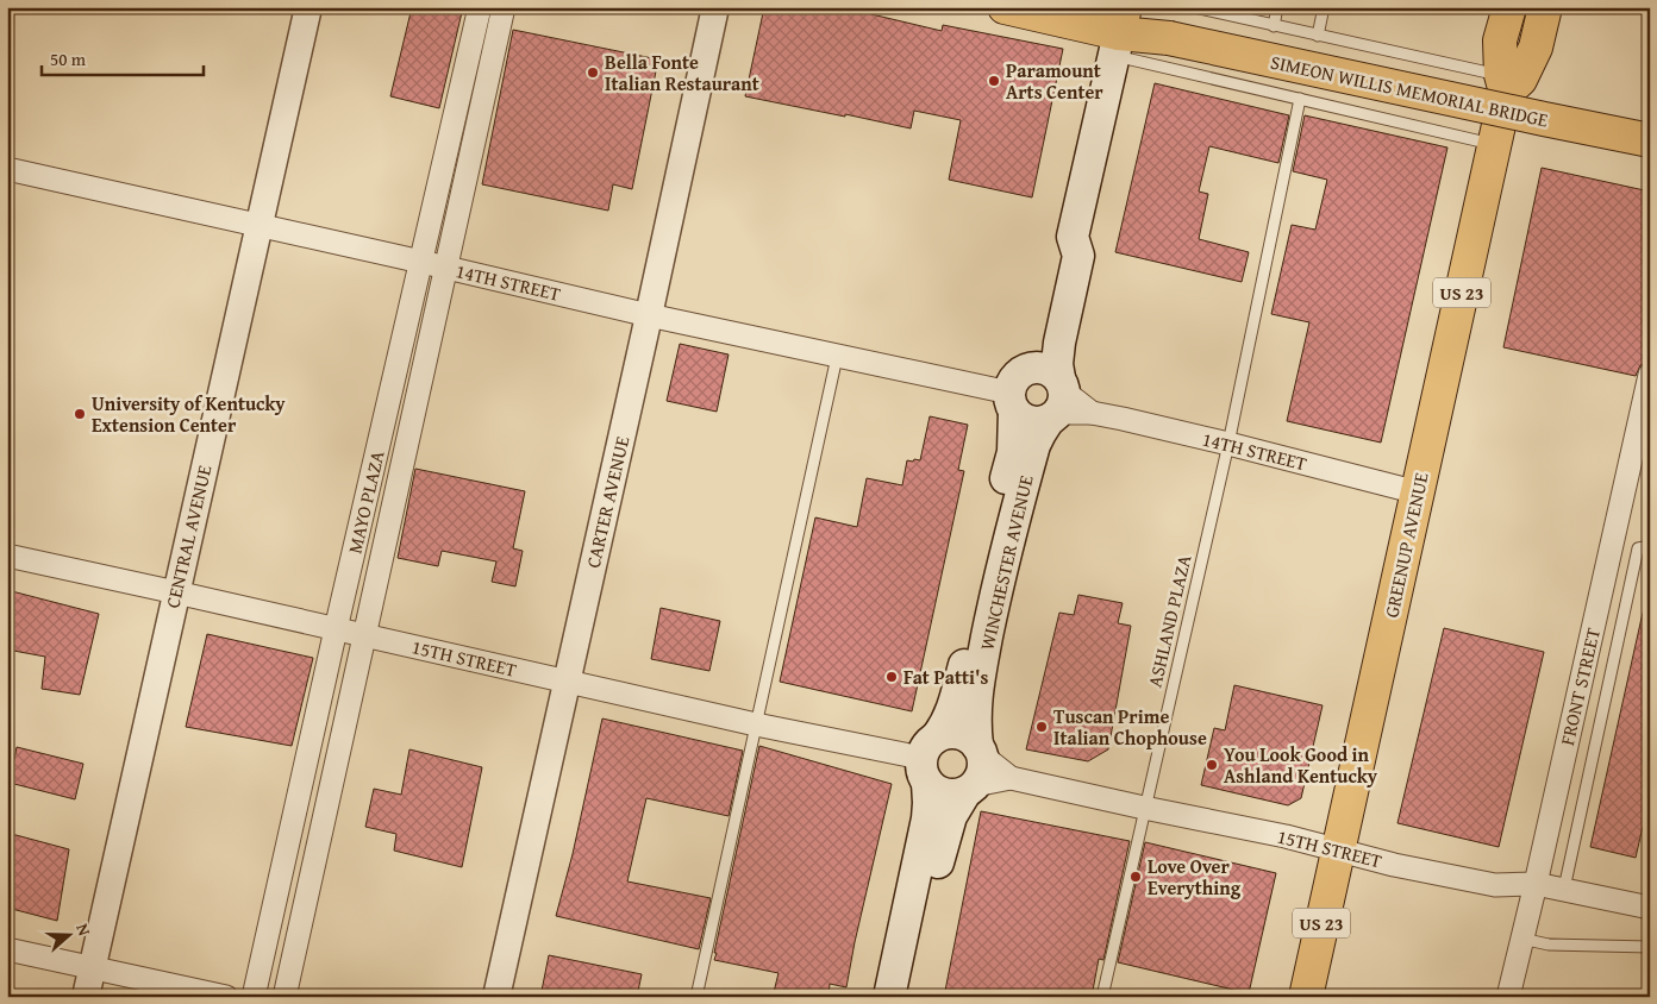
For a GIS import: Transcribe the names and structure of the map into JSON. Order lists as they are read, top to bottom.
{
  "streets": {
    "main road": [
      "SIMEON WILLIS MEMORIAL BRIDGE",
      "US 23",
      "GREENUP AVENUE",
      "WINCHESTER AVENUE"
    ],
    "street": [
      "14TH STREET",
      "MAYO PLAZA",
      "CARTER AVENUE",
      "CENTRAL AVENUE",
      "15TH STREET",
      "FRONT STREET"
    ],
    "lane": ["ASHLAND PLAZA"]
  },
  "crossings": [
    ["SIMEON WILLIS MEMORIAL BRIDGE", "WINCHESTER AVENUE"],
    ["14TH STREET", "MAYO PLAZA"],
    ["14TH STREET", "CARTER AVENUE"],
    ["14TH STREET", "CENTRAL AVENUE"],
    ["14TH STREET", "GREENUP AVENUE"],
    ["14TH STREET", "WINCHESTER AVENUE"],
    ["14TH STREET", "ASHLAND PLAZA"],
    ["MAYO PLAZA", "15TH STREET"],
    ["CARTER AVENUE", "15TH STREET"],
    ["CENTRAL AVENUE", "15TH STREET"],
    ["GREENUP AVENUE", "15TH STREET"],
    ["WINCHESTER AVENUE", "15TH STREET"],
    ["ASHLAND PLAZA", "15TH STREET"],
    ["15TH STREET", "FRONT STREET"]
  ],
  "places": [
    "Bella Fonte Italian Restaurant",
    "Paramount Arts Center",
    "University of Kentucky Extension Center",
    "Fat Patti's",
    "Tuscan Prime Italian Chophouse",
    "You Look Good in Ashland Kentucky",
    "Love Over Everything"
  ],
  "scale_bar": "50 m",
  "north": "right"
}
